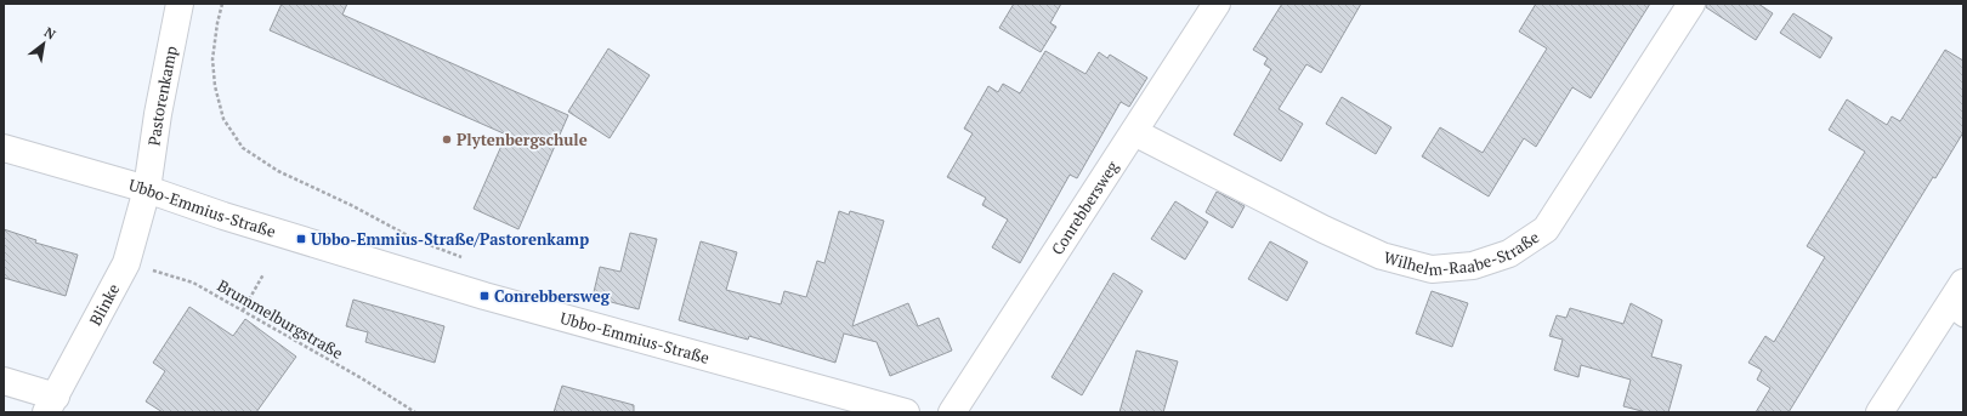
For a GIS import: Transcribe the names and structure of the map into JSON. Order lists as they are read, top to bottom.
{
  "streets": {
    "street": [
      "Pastorenkamp",
      "Ubbo-Emmius-Straße",
      "Conrebbersweg",
      "Wilhelm-Raabe-Straße",
      "Blinke"
    ],
    "path": ["Brummelburgstraße"]
  },
  "crossings": [
    ["Pastorenkamp", "Ubbo-Emmius-Straße"],
    ["Pastorenkamp", "Blinke"],
    ["Ubbo-Emmius-Straße", "Blinke"],
    ["Conrebbersweg", "Wilhelm-Raabe-Straße"],
    ["Blinke", "Brummelburgstraße"]
  ],
  "places": {
    "other": ["Plytenbergschule"],
    "transit": ["Ubbo-Emmius-Straße/Pastorenkamp", "Conrebbersweg"]
  },
  "north": "top right"
}
